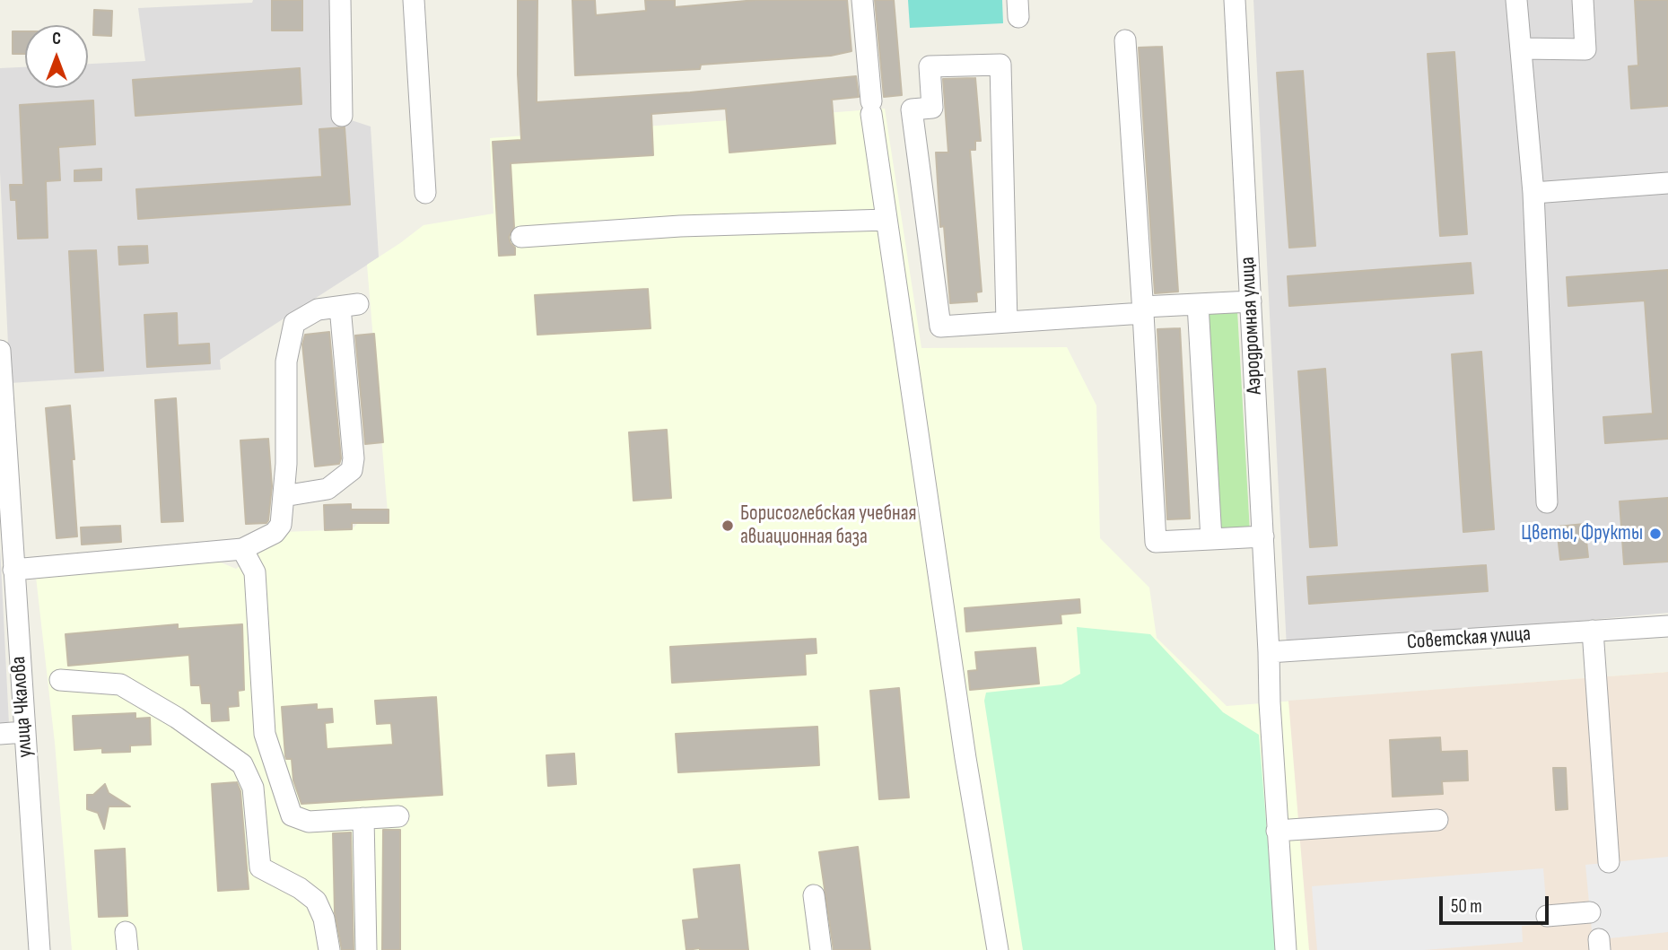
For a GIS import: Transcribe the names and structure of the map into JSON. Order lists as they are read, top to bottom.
{
  "streets": {
    "street": ["Аэродромная улица", "Советская улица", "улица Чкалова"]
  },
  "crossings": [
    ["Аэродромная улица", "Советская улица"]
  ],
  "places": ["Борисоглебская учебная авиационная база", "Цветы, Фрукты"],
  "scale_bar": "50 m",
  "north": "top"
}
